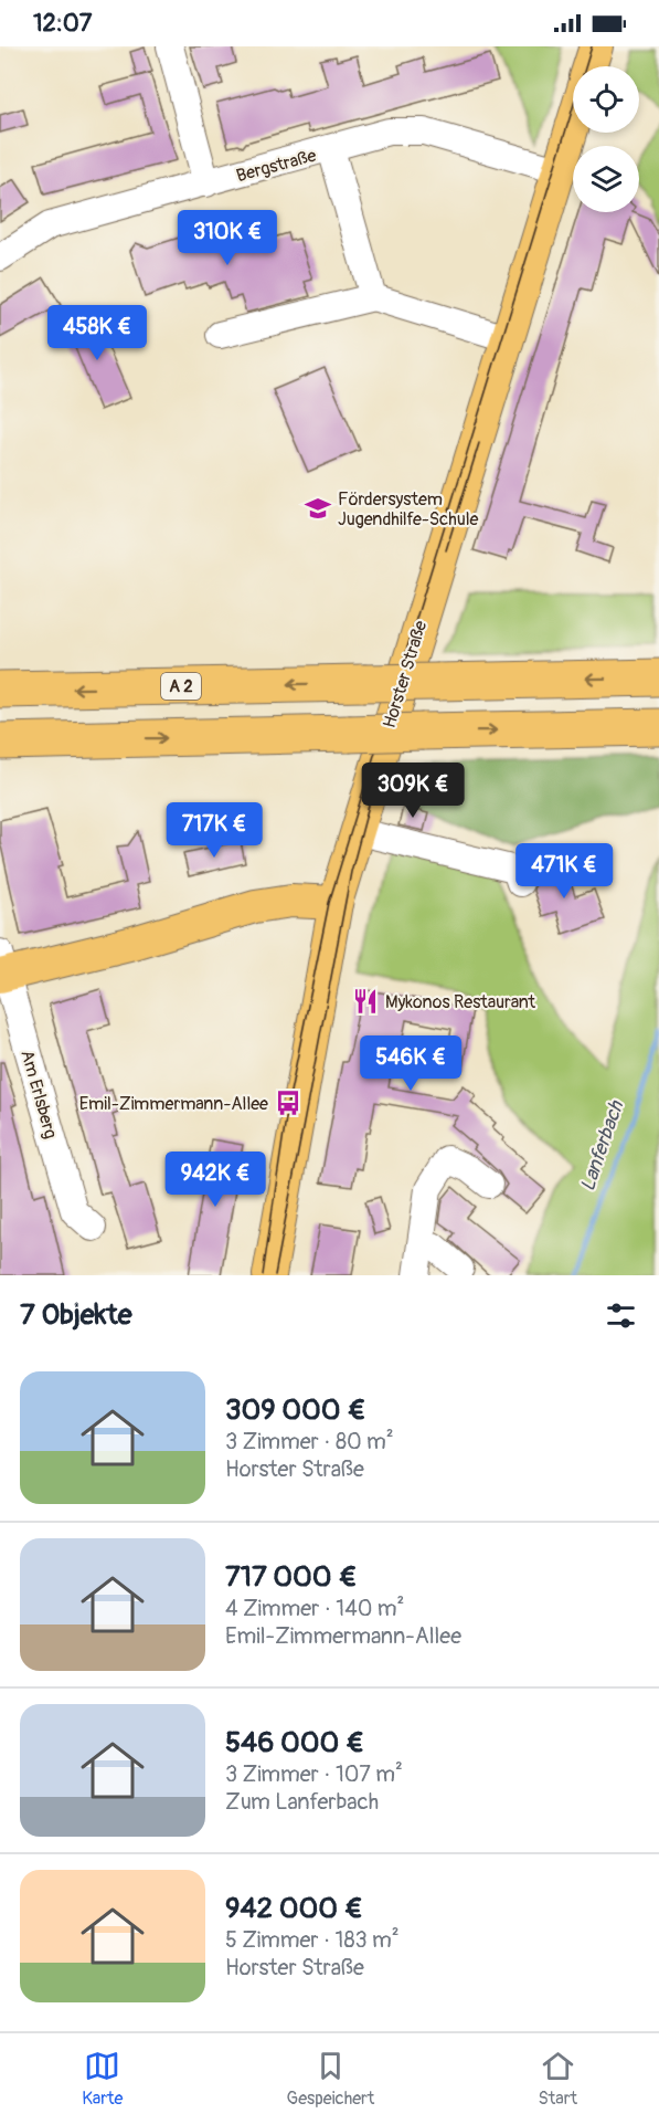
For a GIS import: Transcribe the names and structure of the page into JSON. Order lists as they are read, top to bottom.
{
  "streets": {
    "highway": ["A 2"],
    "main road": ["Horster Straße"],
    "street": ["Bergstraße", "Am Erlsberg"]
  },
  "crossings": [
    ["Bergstraße", "Horster Straße"]
  ],
  "water": ["Lanferbach"],
  "places": {
    "school or university": ["Fördersystem Jugendhilfe-Schule"],
    "restaurant": ["Mykonos Restaurant"],
    "bus stop": ["Emil-Zimmermann-Allee"]
  },
  "page": {
    "status": "12:07",
    "price": [
      "310K €",
      "458K €",
      "309K €",
      "717K €",
      "471K €",
      "546K €",
      "942K €"
    ],
    "heading": "7 Objekte",
    "list": [
      {
        "name": "309 000 €",
        "note": "3 Zimmer · 80 m² · Horster Straße"
      },
      {
        "name": "717 000 €",
        "note": "4 Zimmer · 140 m² · Emil-Zimmermann-Allee"
      },
      {
        "name": "546 000 €",
        "note": "3 Zimmer · 107 m² · Zum Lanferbach"
      },
      {
        "name": "942 000 €",
        "note": "5 Zimmer · 183 m² · Horster Straße"
      }
    ],
    "tabs": ["Karte", "Gespeichert", "Start"]
  }
}
